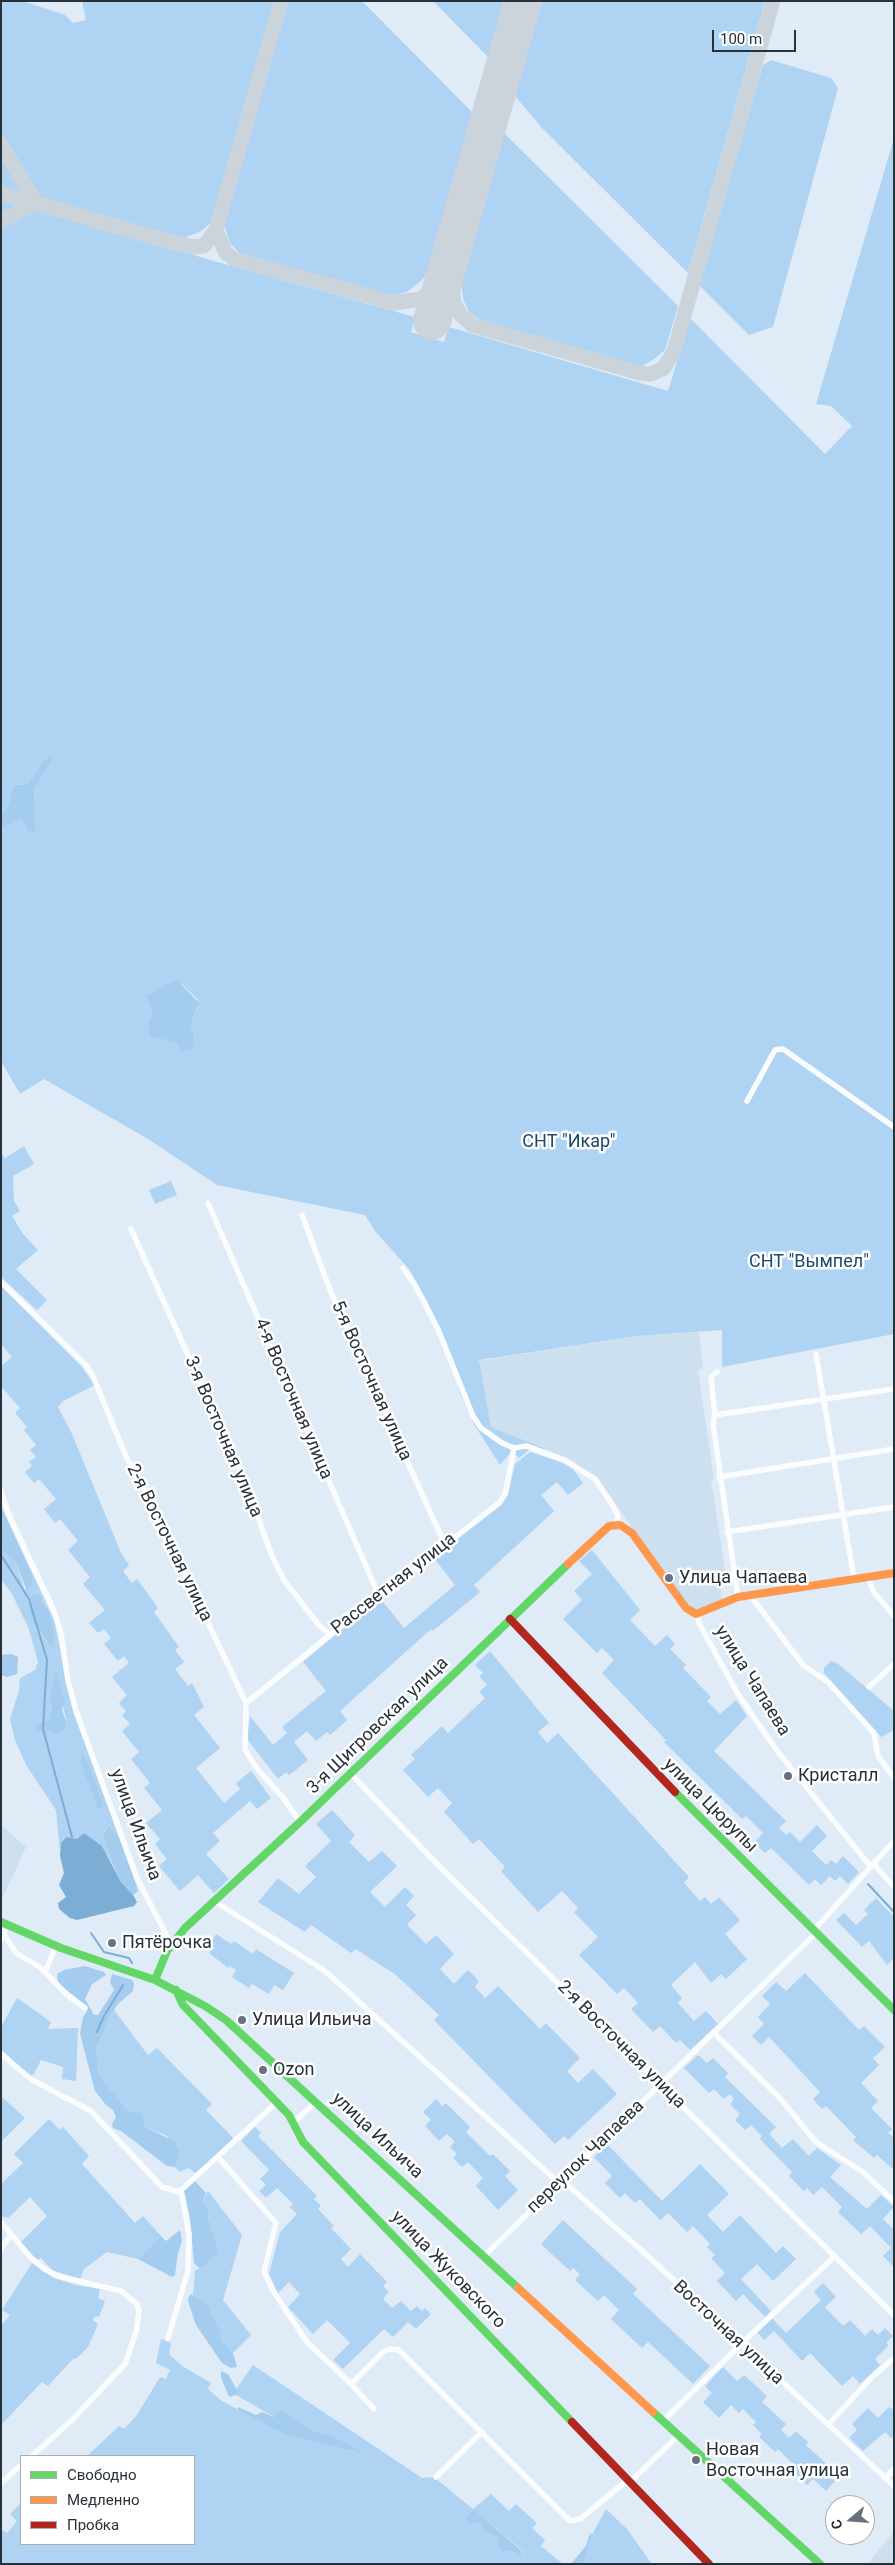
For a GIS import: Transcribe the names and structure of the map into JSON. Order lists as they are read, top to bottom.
{
  "streets": {
    "street": [
      "5-я Восточная улица",
      "4-я Восточная улица",
      "3-я Восточная улица",
      "2-я Восточная улица",
      "Рассветная улица",
      "улица Чапаева",
      "3-я Щигровская улица",
      "улица Цюрупы",
      "улица Ильича",
      "переулок Чапаева",
      "улица Жуковского",
      "Восточная улица"
    ]
  },
  "crossings": [
    ["5-я Восточная улица", "Рассветная улица"],
    ["4-я Восточная улица", "Рассветная улица"],
    ["3-я Восточная улица", "Рассветная улица"],
    ["2-я Восточная улица", "Рассветная улица"],
    ["2-я Восточная улица", "3-я Щигровская улица"],
    ["2-я Восточная улица", "переулок Чапаева"],
    ["улица Чапаева", "3-я Щигровская улица"],
    ["улица Чапаева", "переулок Чапаева"],
    ["3-я Щигровская улица", "улица Цюрупы"],
    ["3-я Щигровская улица", "улица Ильича"],
    ["3-я Щигровская улица", "Восточная улица"],
    ["улица Цюрупы", "переулок Чапаева"],
    ["улица Ильича", "переулок Чапаева"],
    ["улица Ильича", "улица Жуковского"],
    ["переулок Чапаева", "Восточная улица"]
  ],
  "parks": ["СНТ \"Икар\"", "СНТ \"Вымпел\""],
  "places": [
    "Улица Чапаева",
    "Кристалл",
    "Пятёрочка",
    "Улица Ильича",
    "Ozon",
    "Новая Восточная улица"
  ],
  "legend": ["Свободно", "Медленно", "Пробка"],
  "scale_bar": "100 m",
  "north": "left"
}
